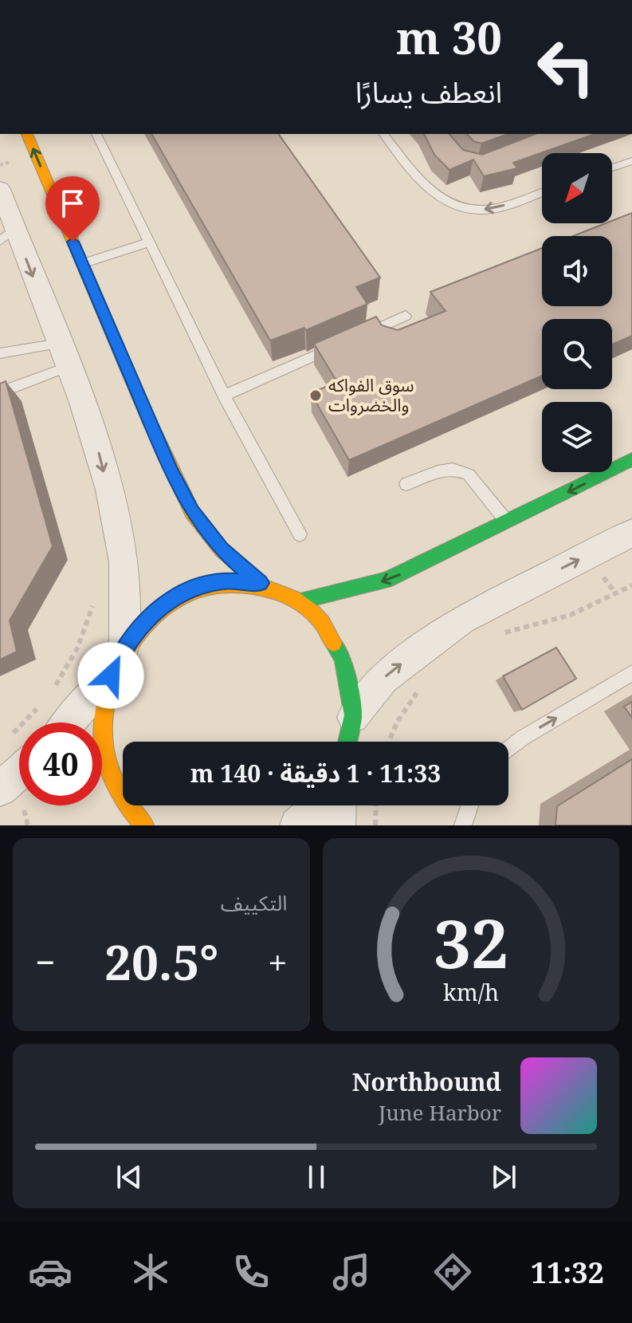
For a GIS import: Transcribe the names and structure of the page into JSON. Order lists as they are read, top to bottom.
{
  "places": ["سوق الفواكه والخضروات"],
  "north": "bottom left",
  "page": {
    "turn": ["30 m", "انعطف يسارًا"],
    "limit": "40",
    "trip": "11:33 · 1 دقيقة · 140 m",
    "tile": "التكييف",
    "heat": ["−", "20.5°", "+"],
    "song": ["Northbound", "June Harbor"],
    "tabs": "11:32",
    "gauge": ["32", "km/h"]
  }
}
